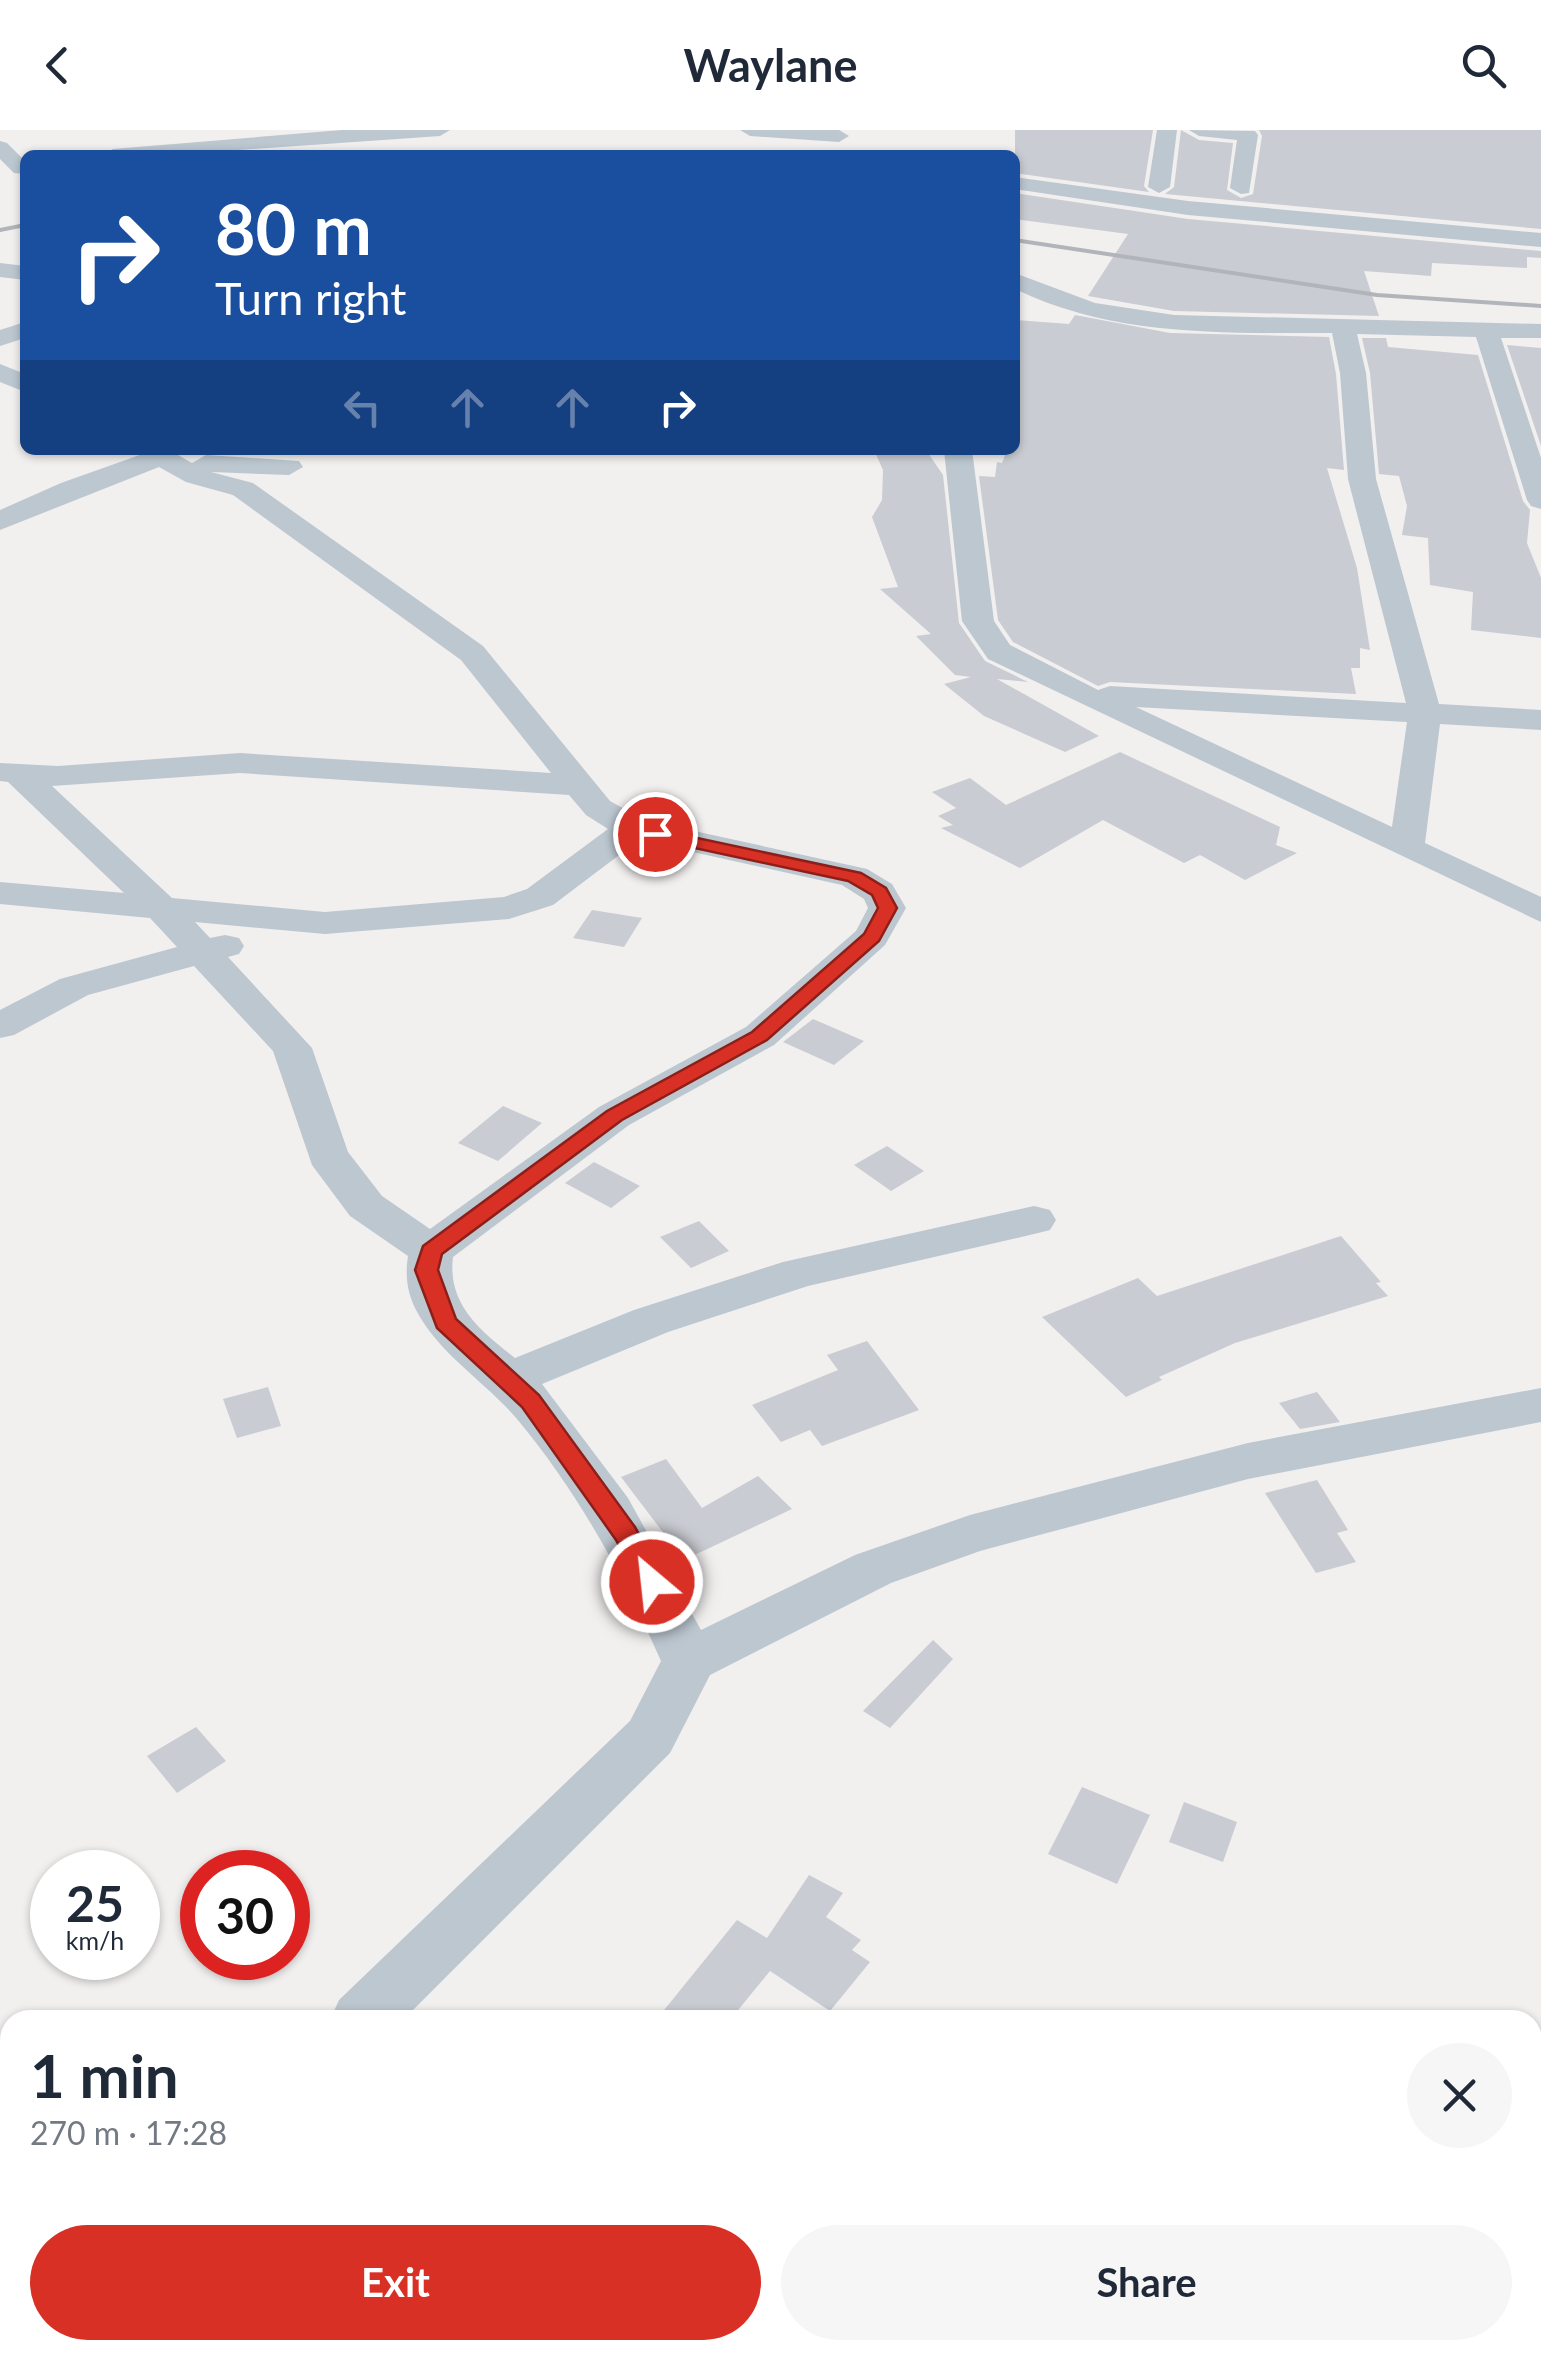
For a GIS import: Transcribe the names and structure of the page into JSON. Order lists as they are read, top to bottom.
{
  "page": {
    "header": "Waylane",
    "turn": ["80 m", "Turn right"],
    "speed": "25 km/h",
    "limit": "30",
    "heading": ["1 min", "270 m · 17:28"],
    "buttons": ["Exit", "Share"]
  }
}
